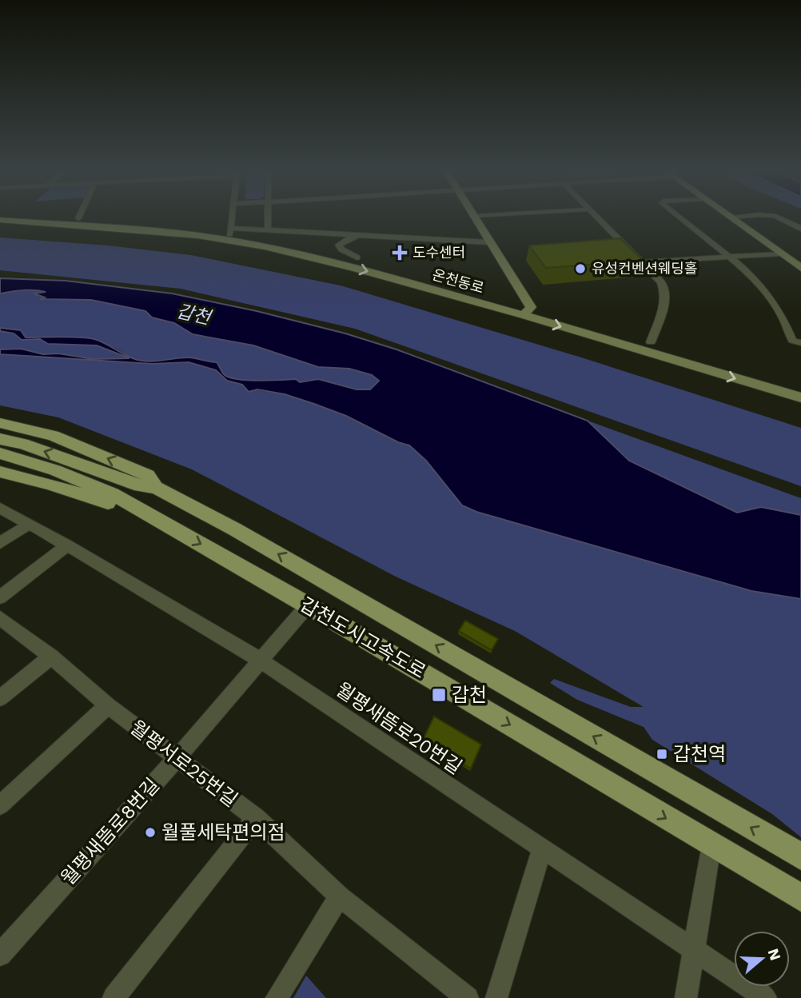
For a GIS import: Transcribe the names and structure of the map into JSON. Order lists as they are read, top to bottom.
{
  "streets": {
    "main road": ["온천동로", "갑천도시고속도로"],
    "street": ["월평새뜸로20번길", "월평서로25번길", "월평새뜸로8번길"]
  },
  "crossings": [
    ["갑천도시고속도로", "월평새뜸로8번길"],
    ["월평새뜸로20번길", "월평새뜸로8번길"],
    ["월평서로25번길", "월평새뜸로8번길"]
  ],
  "water": ["갑천"],
  "places": {
    "health": ["도수센터"],
    "other": ["유성컨벤션웨딩홀", "월풀세탁편의점"],
    "transit": ["갑천", "갑천역"]
  },
  "north": "right"
}
